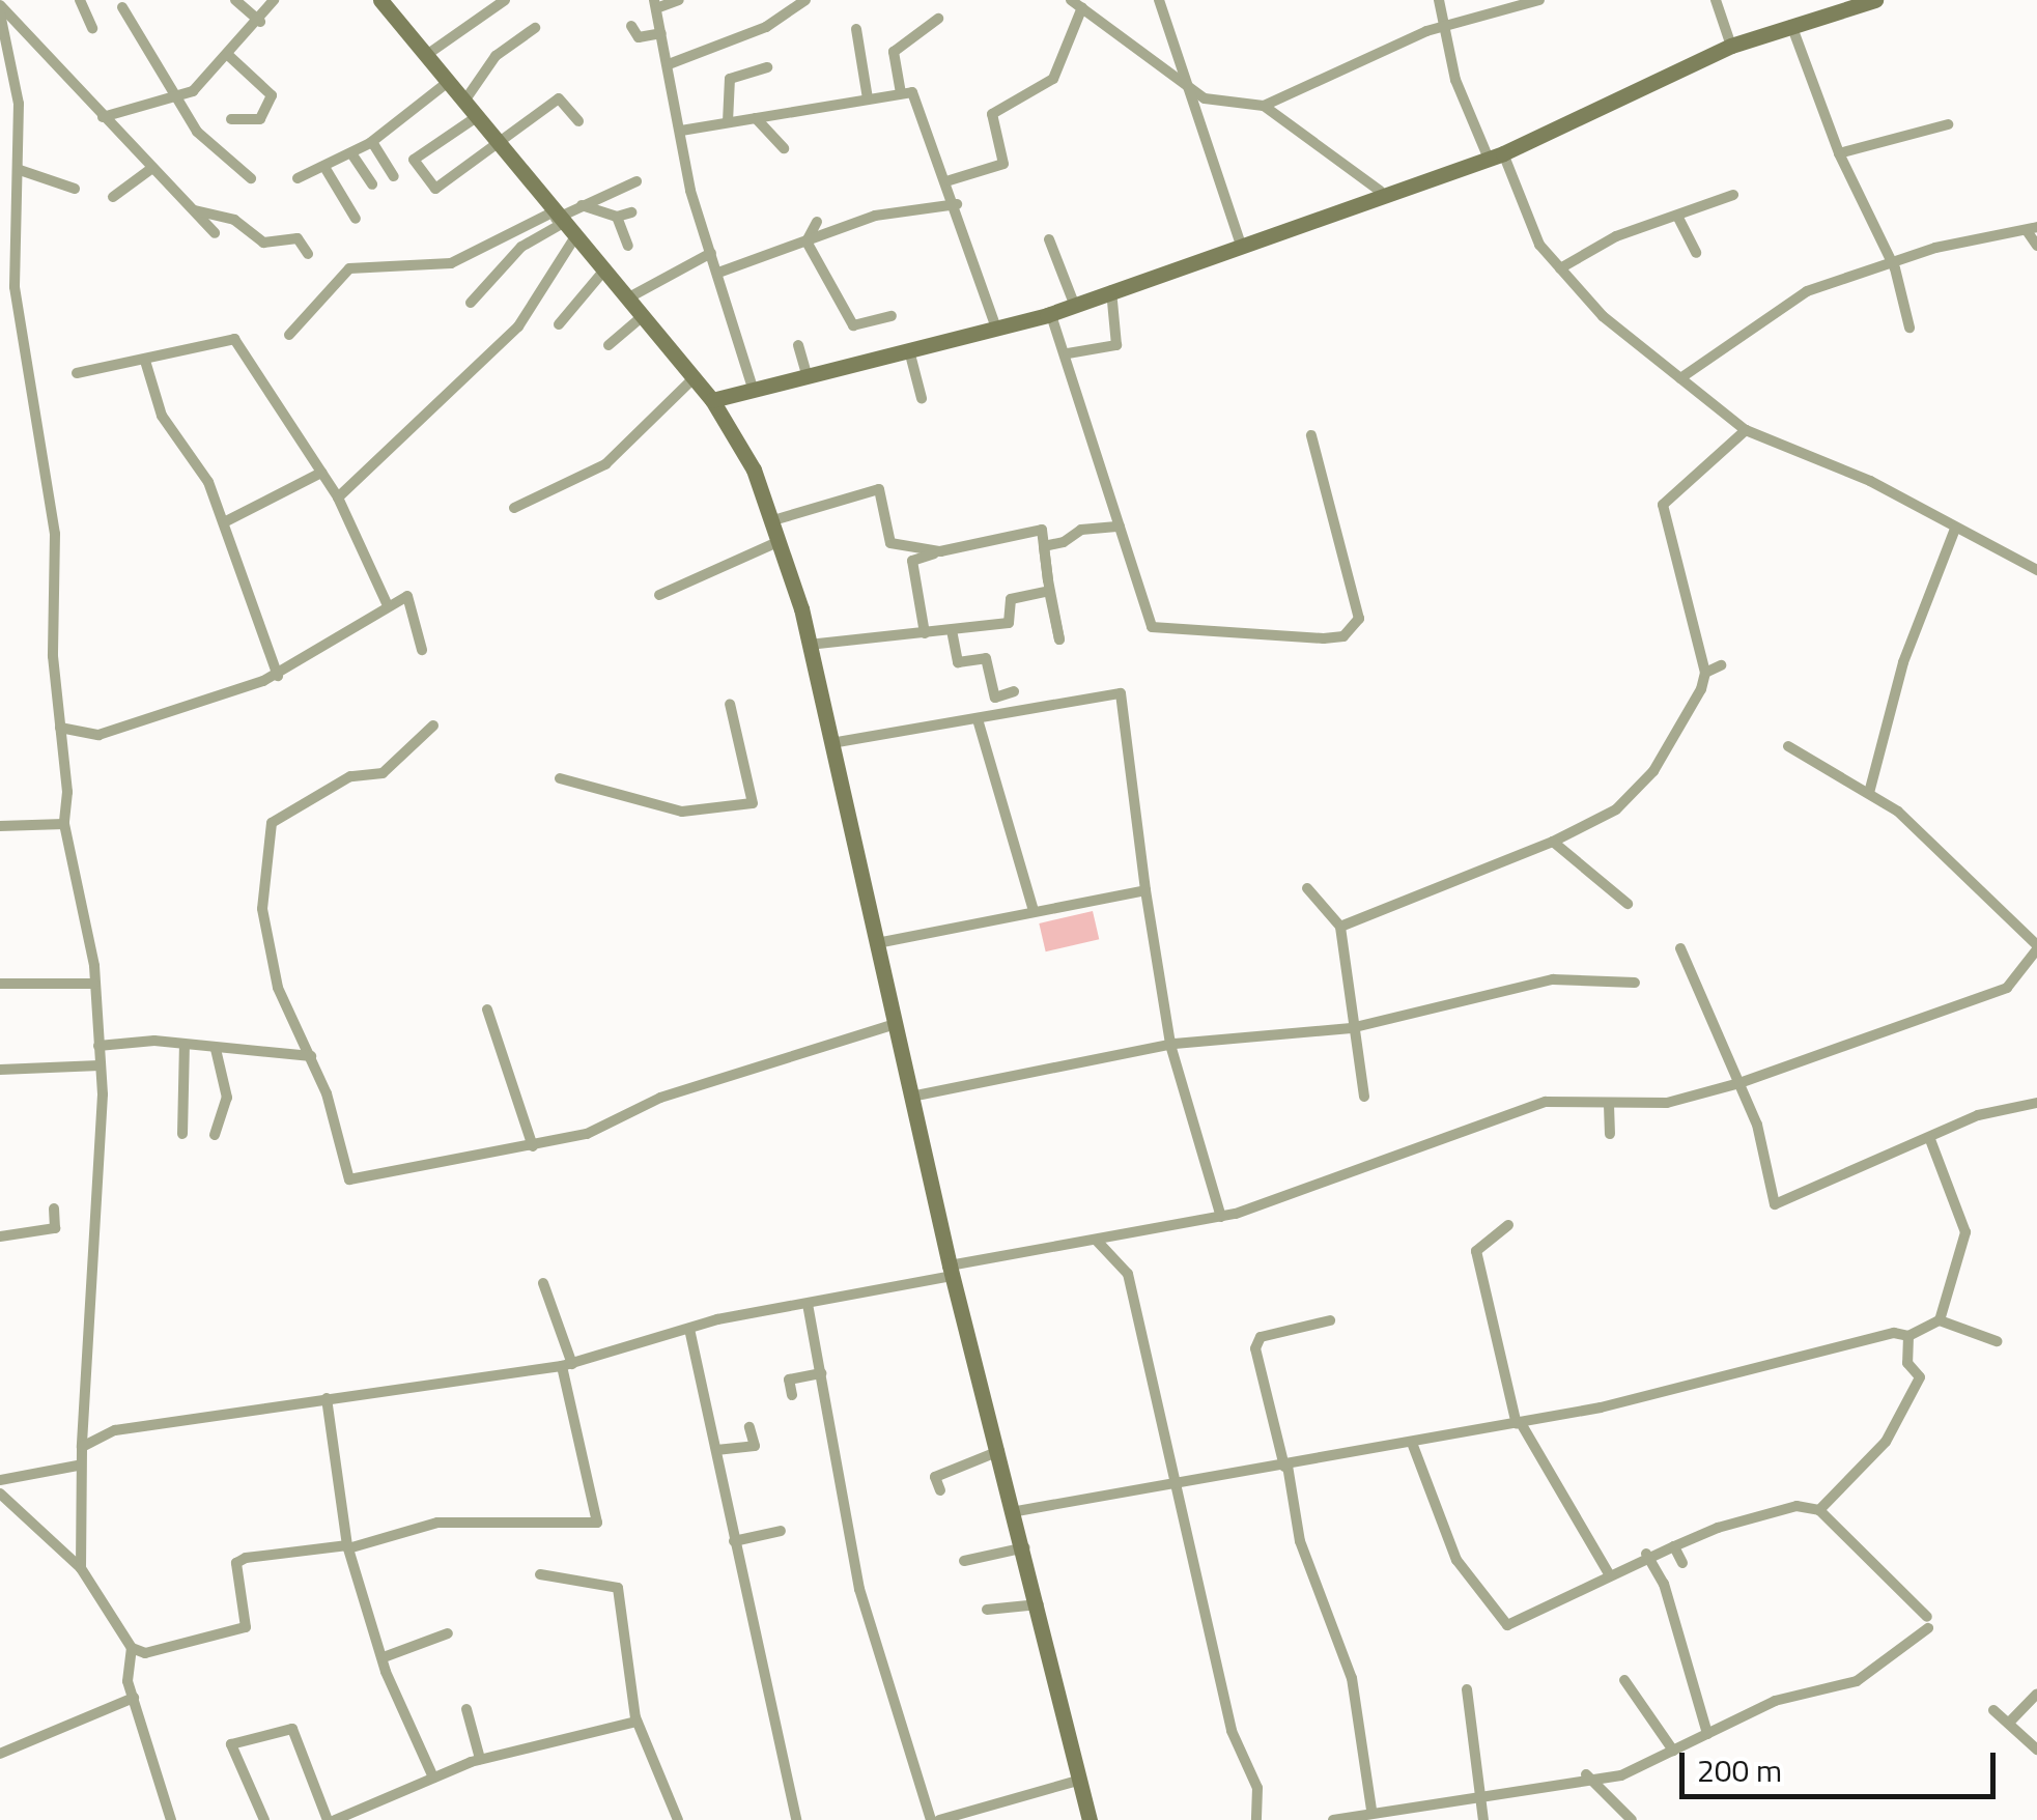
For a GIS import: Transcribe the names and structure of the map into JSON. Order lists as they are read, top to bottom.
{
  "scale_bar": "200 m"
}
